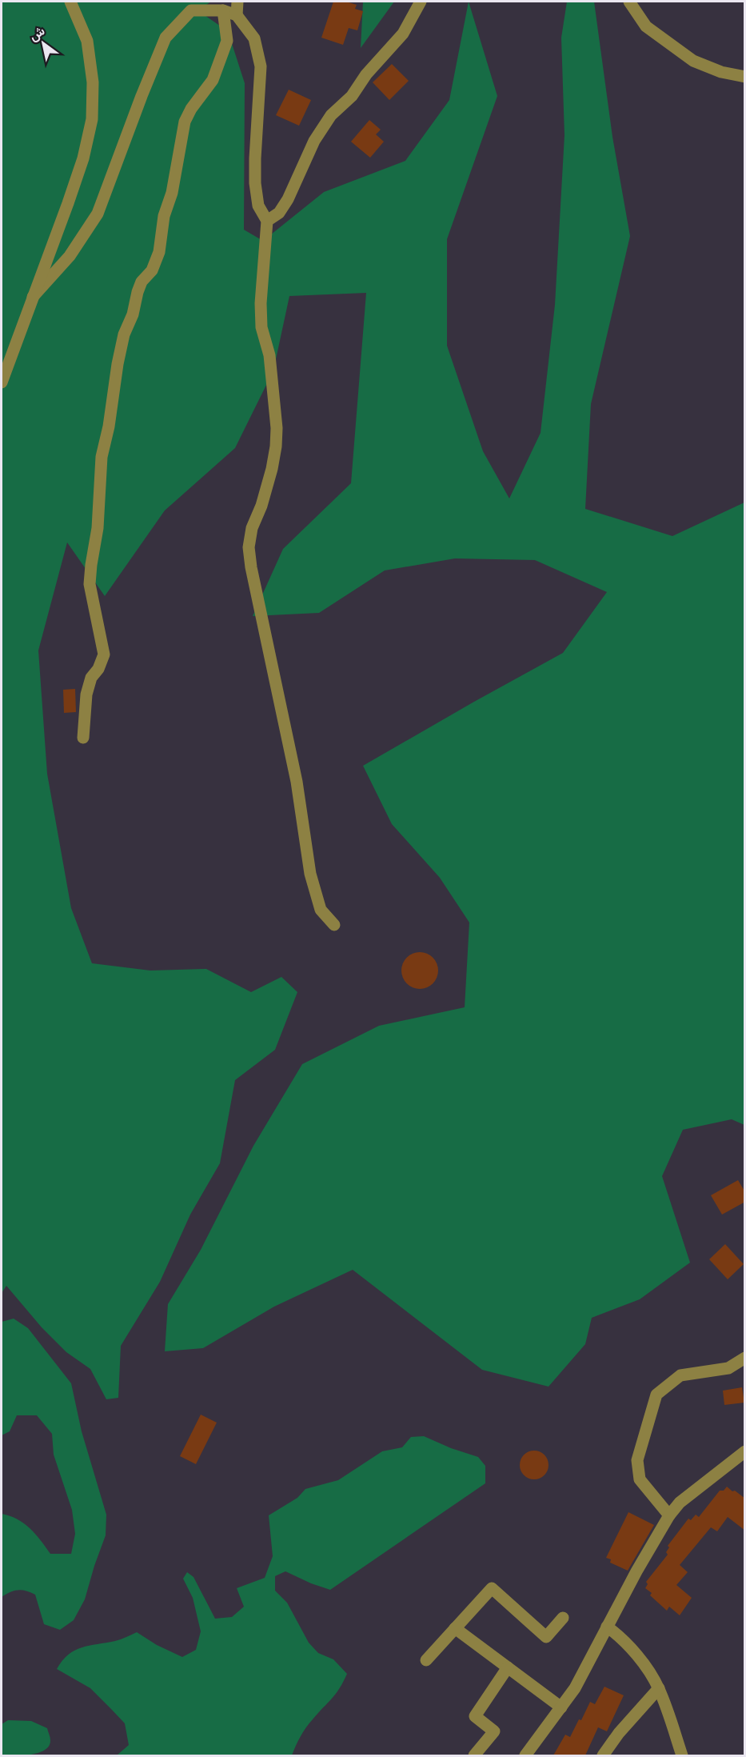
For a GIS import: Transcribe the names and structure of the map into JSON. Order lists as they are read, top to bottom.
{
  "north": "top left"
}
